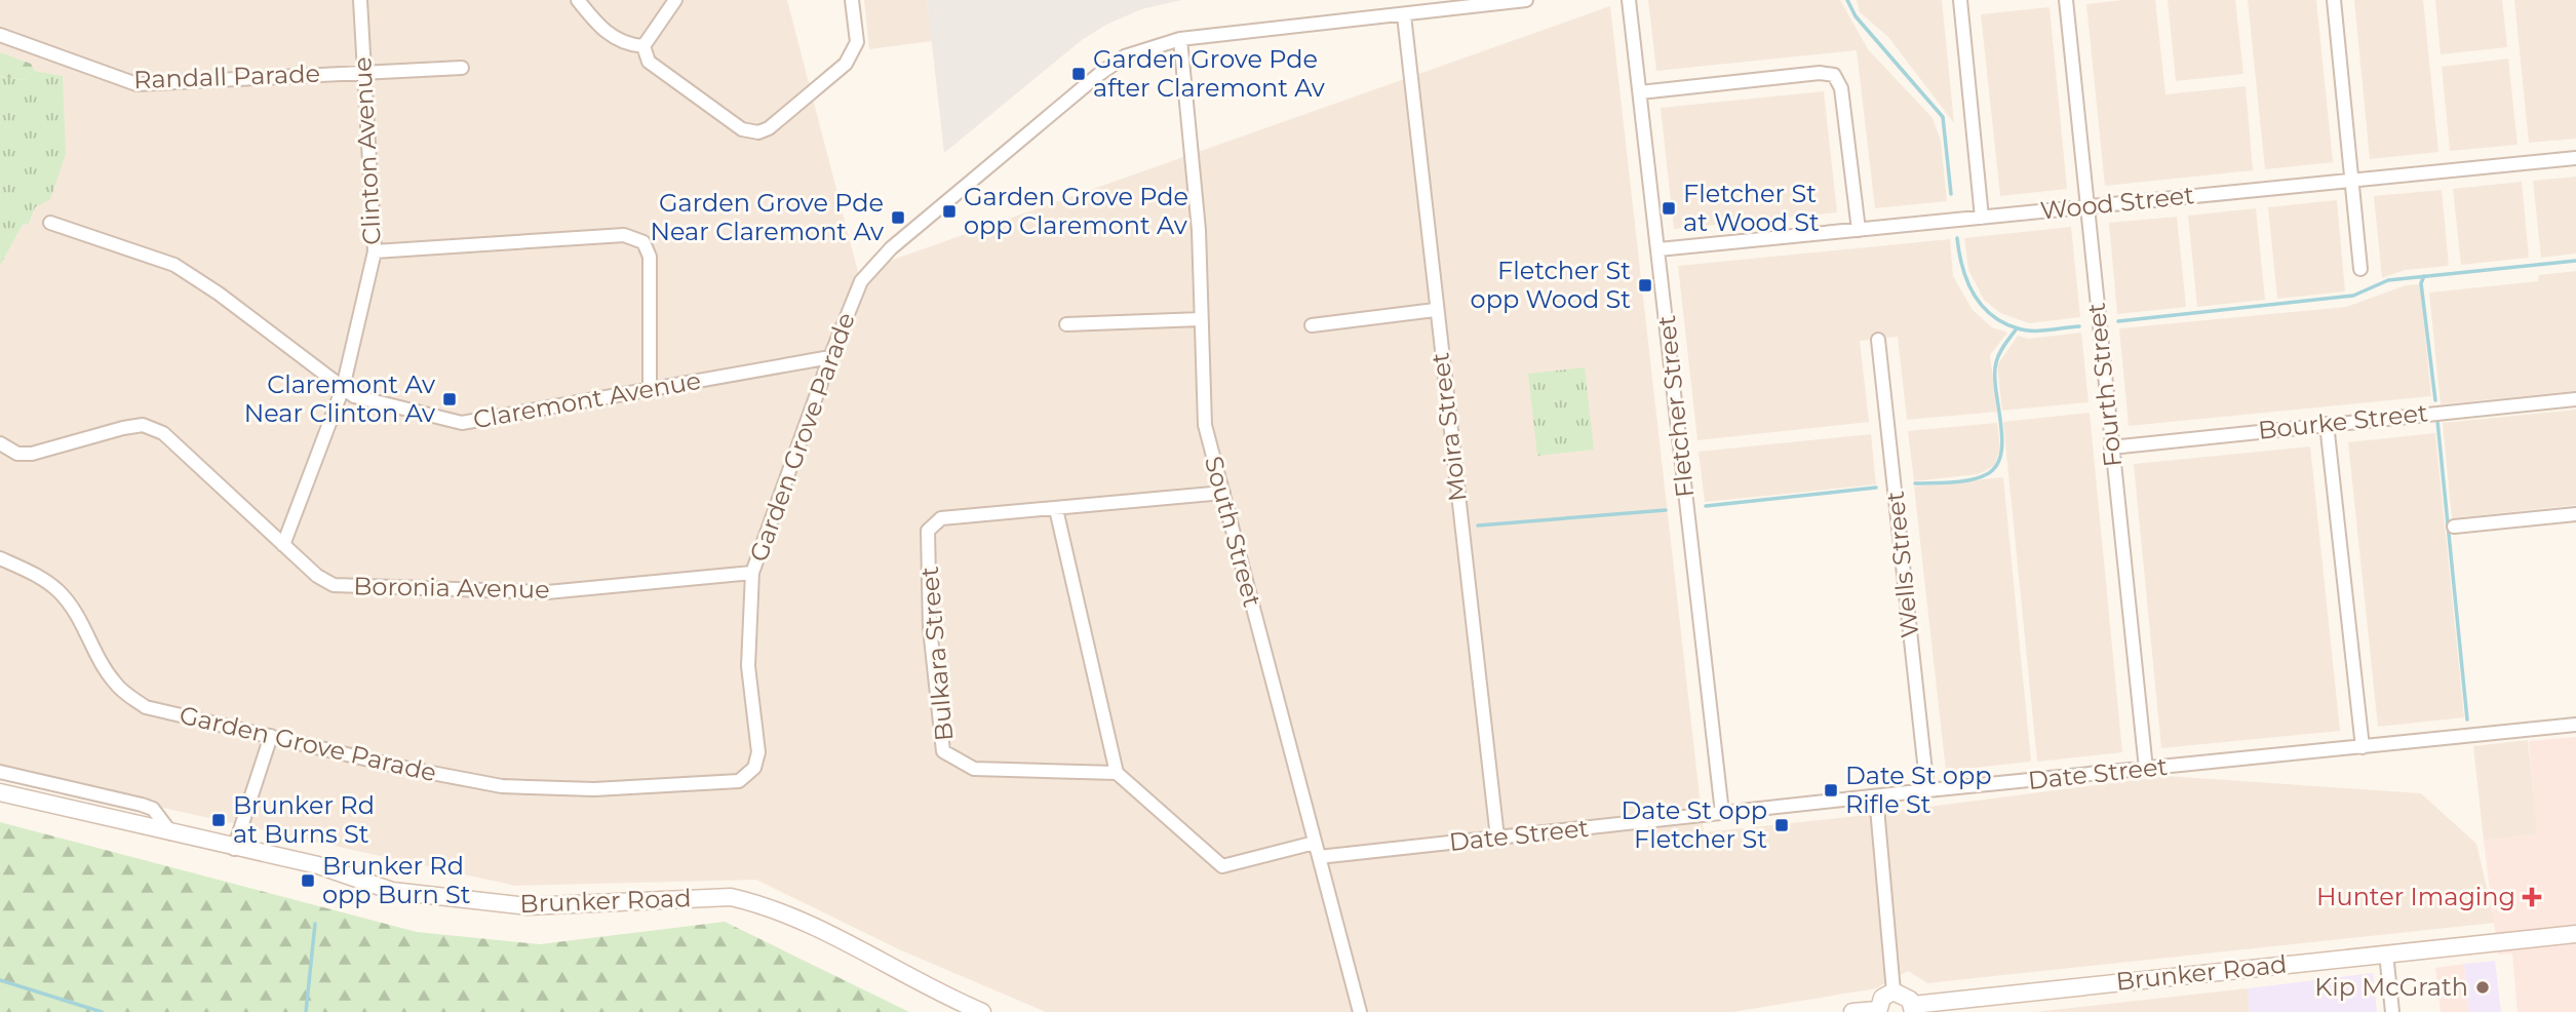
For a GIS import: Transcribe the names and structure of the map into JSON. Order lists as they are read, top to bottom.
{
  "streets": {
    "main road": ["Brunker Road"],
    "street": [
      "Randall Parade",
      "Clinton Avenue",
      "Wood Street",
      "Fourth Street",
      "Claremont Avenue",
      "Fletcher Street",
      "Bourke Street",
      "Moira Street",
      "Garden Grove Parade",
      "South Street",
      "Wells Street",
      "Boronia Avenue",
      "Bulkara Street",
      "Date Street"
    ]
  },
  "crossings": [
    ["Randall Parade", "Clinton Avenue"],
    ["Clinton Avenue", "Claremont Avenue"],
    ["Clinton Avenue", "Boronia Avenue"],
    ["Wood Street", "Fourth Street"],
    ["Wood Street", "Fletcher Street"],
    ["Fourth Street", "Bourke Street"],
    ["Fourth Street", "Date Street"],
    ["Claremont Avenue", "Garden Grove Parade"],
    ["Fletcher Street", "Date Street"],
    ["Moira Street", "Garden Grove Parade"],
    ["Moira Street", "Date Street"],
    ["Garden Grove Parade", "South Street"],
    ["Garden Grove Parade", "Boronia Avenue"],
    ["South Street", "Date Street"],
    ["Wells Street", "Date Street"]
  ],
  "places": {
    "transit": [
      "Garden Grove Pde after Claremont Av",
      "Fletcher St at Wood St",
      "Garden Grove Pde opp Claremont Av",
      "Garden Grove Pde Near Claremont Av",
      "Fletcher St opp Wood St",
      "Claremont Av Near Clinton Av",
      "Date St opp Rifle St",
      "Brunker Rd at Burns St",
      "Date St opp Fletcher St",
      "Brunker Rd opp Burn St"
    ],
    "health": ["Hunter Imaging"],
    "other": ["Kip McGrath"]
  }
}
